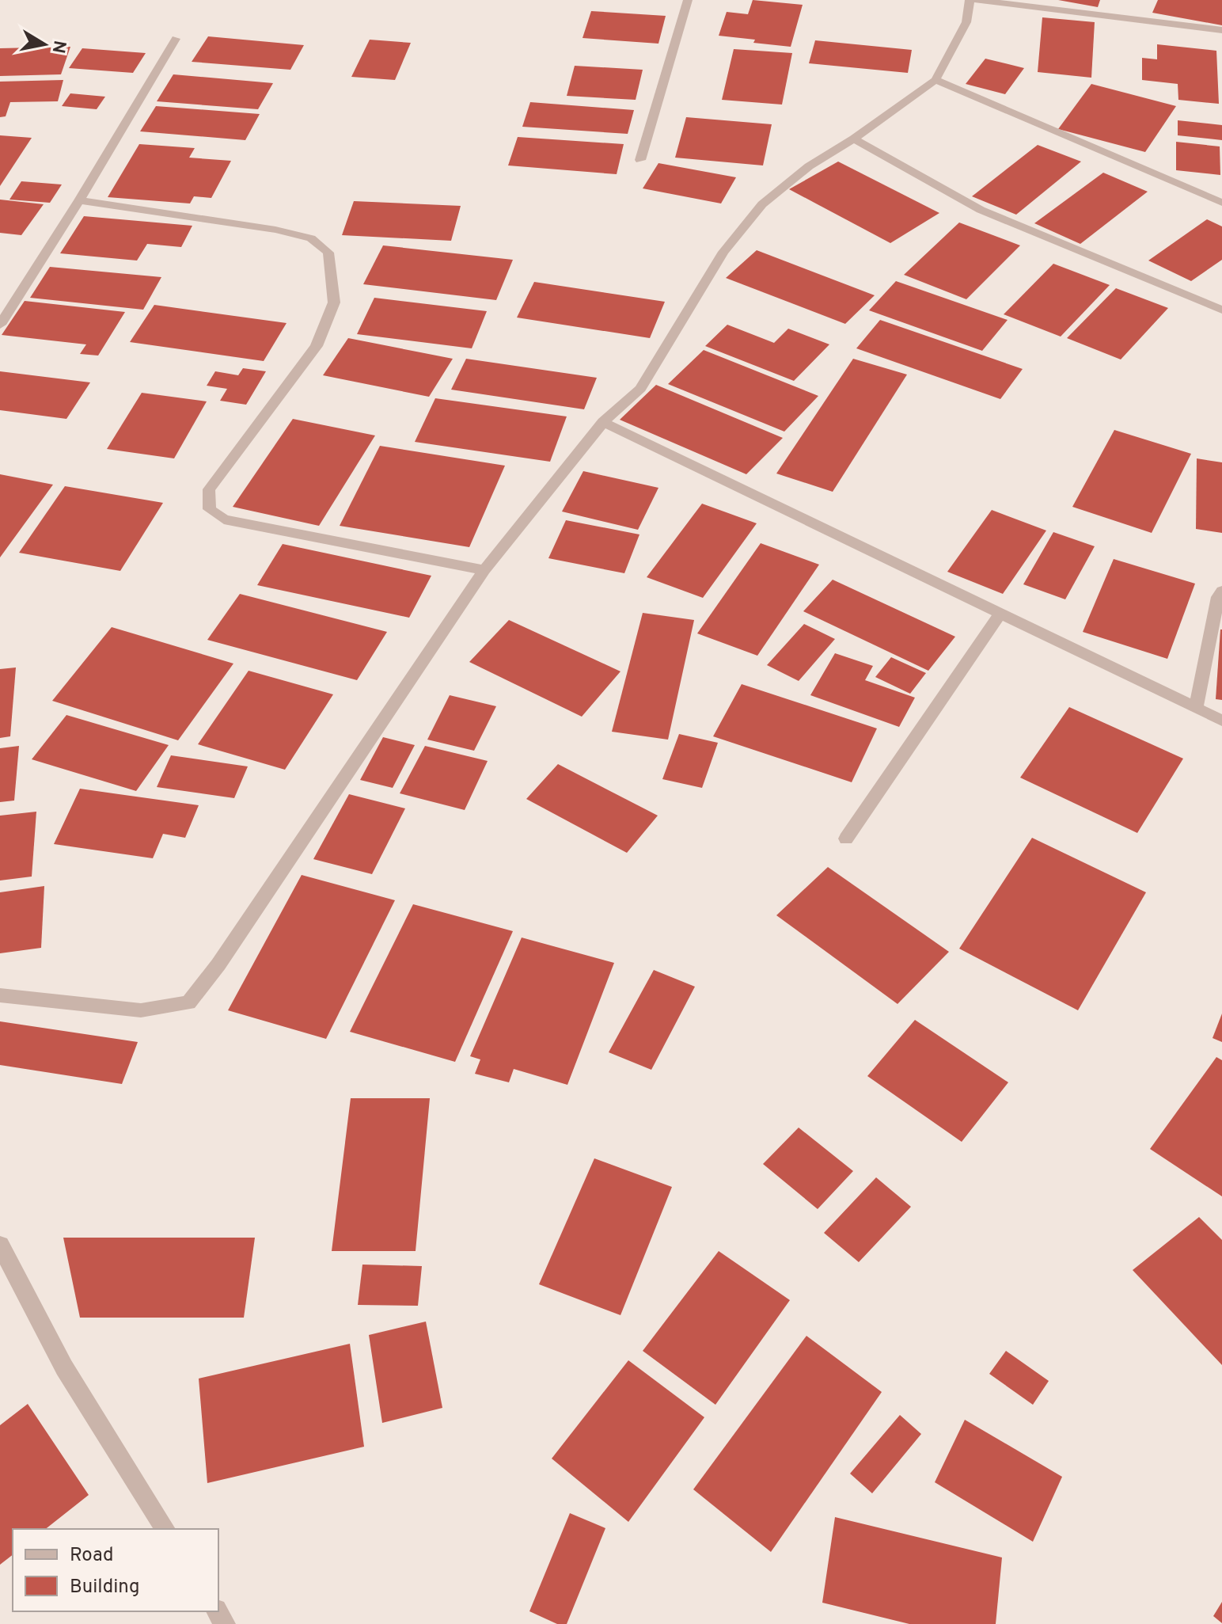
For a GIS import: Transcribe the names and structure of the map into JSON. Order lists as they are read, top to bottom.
{
  "legend": ["Road", "Building"],
  "north": "right"
}
